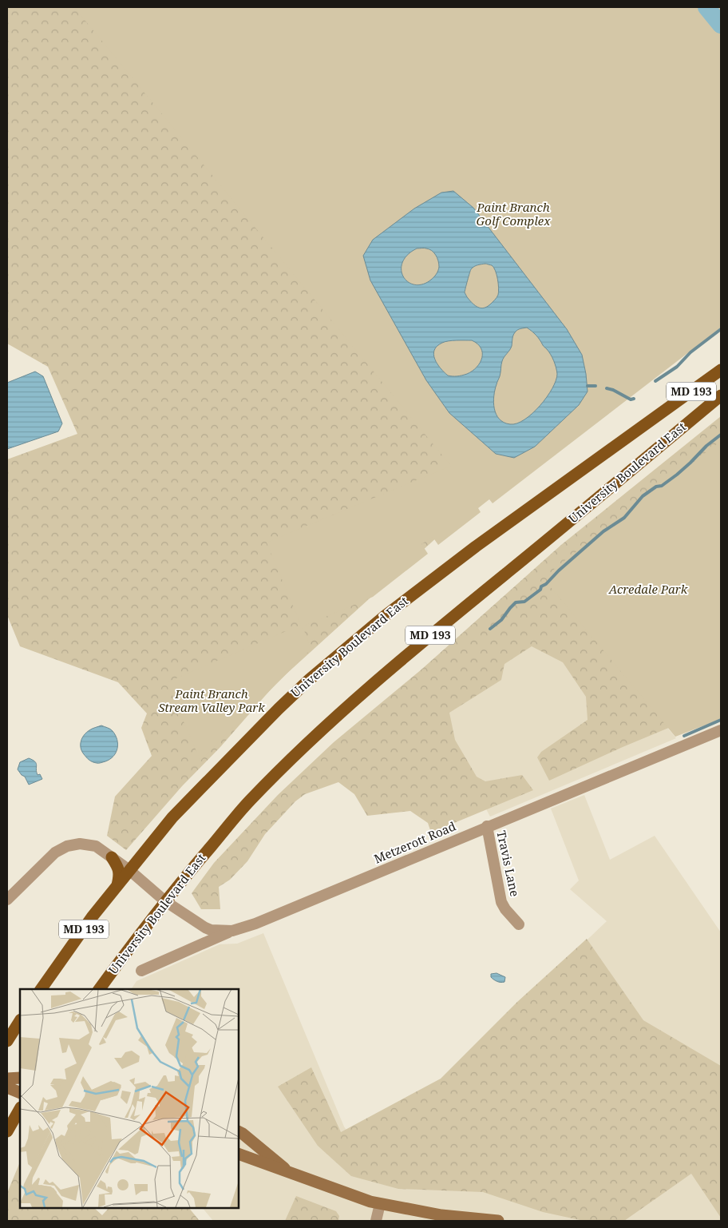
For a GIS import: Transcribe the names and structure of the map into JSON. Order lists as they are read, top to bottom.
{
  "streets": {
    "main road": ["MD 193", "University Boulevard East"],
    "street": ["Metzerott Road", "Travis Lane"]
  },
  "crossings": [
    ["University Boulevard East", "Metzerott Road"],
    ["Metzerott Road", "Travis Lane"]
  ],
  "parks": ["Paint Branch Golf Complex", "Acredale Park", "Paint Branch Stream Valley Park"]
}
